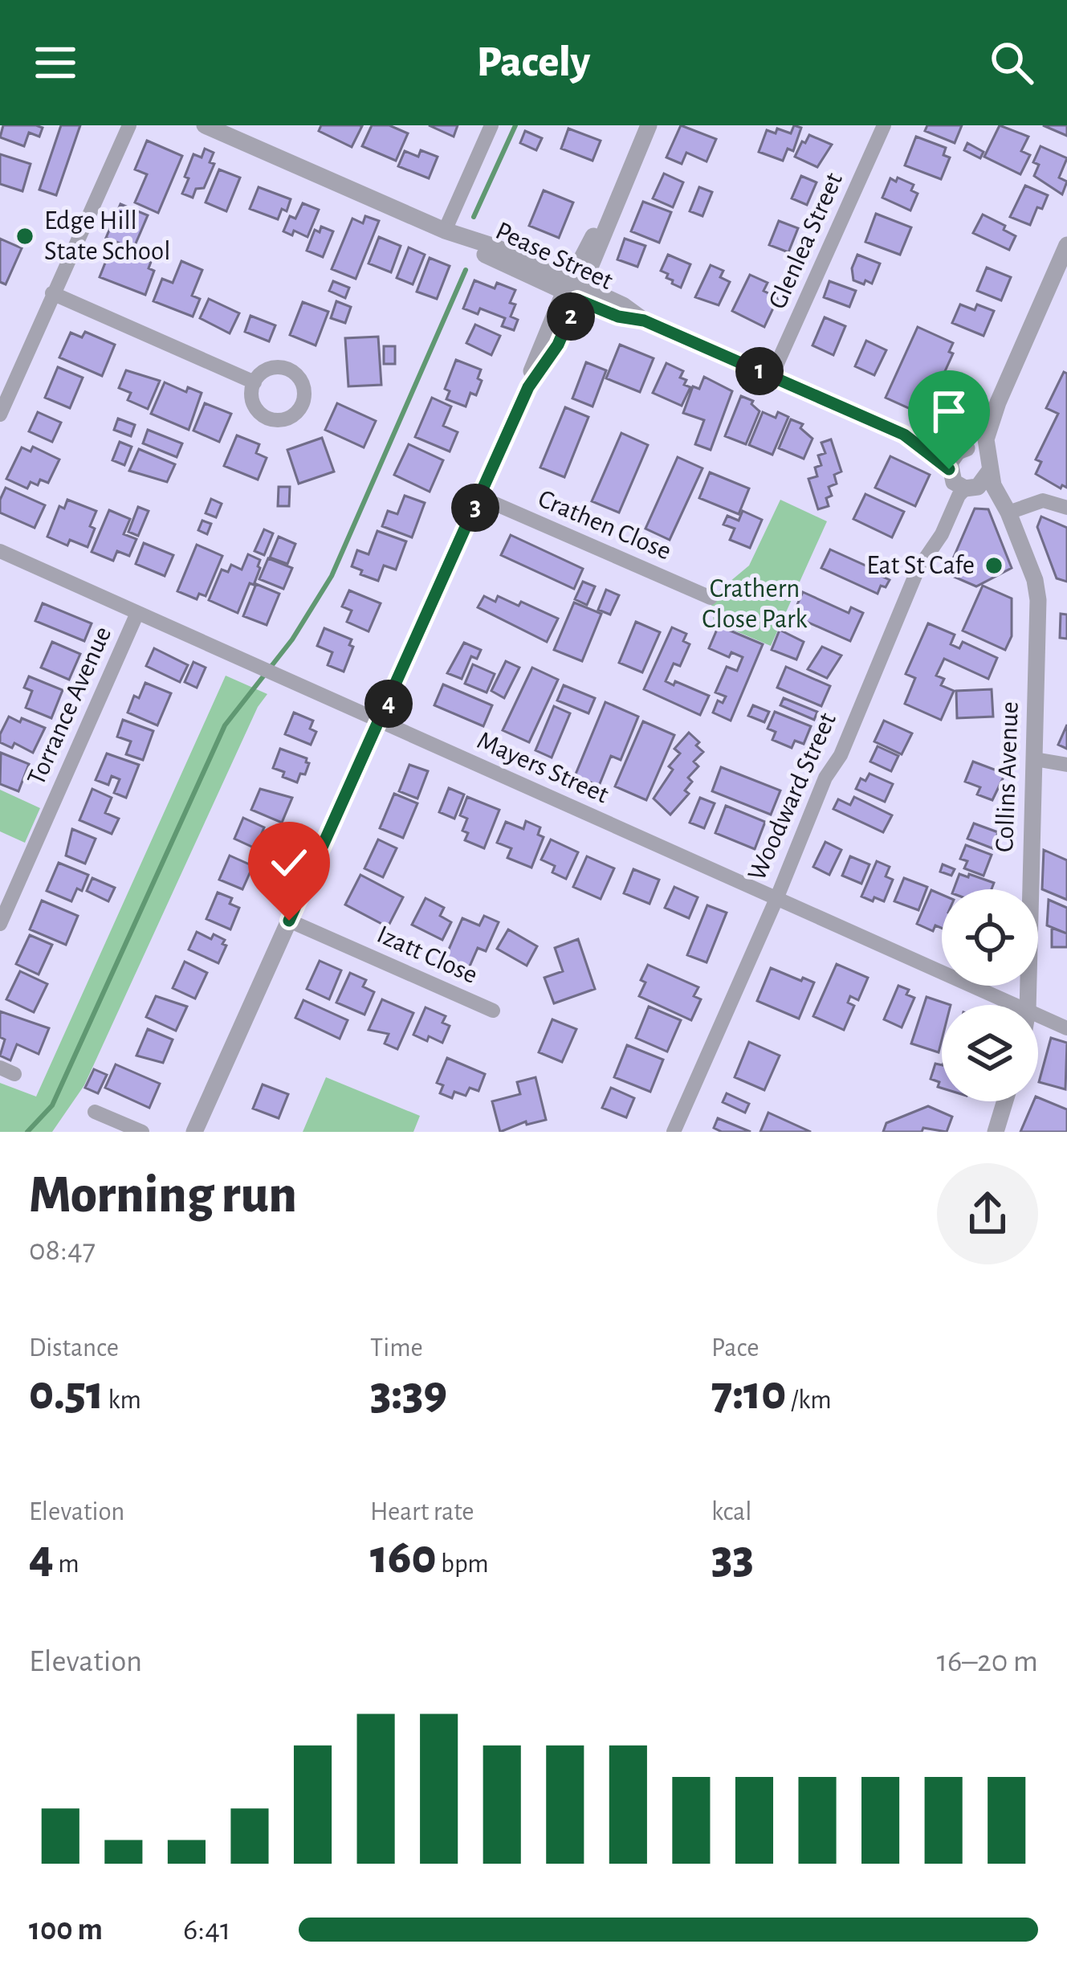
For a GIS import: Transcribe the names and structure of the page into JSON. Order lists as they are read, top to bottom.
{
  "streets": {
    "street": [
      "Glenlea Street",
      "Pease Street",
      "Crathen Close",
      "Torrance Avenue",
      "Mayers Street",
      "Collins Avenue",
      "Woodward Street",
      "Izatt Close"
    ]
  },
  "crossings": [
    ["Glenlea Street", "Pease Street"],
    ["Pease Street", "Collins Avenue"],
    ["Pease Street", "Woodward Street"],
    ["Torrance Avenue", "Mayers Street"],
    ["Mayers Street", "Woodward Street"],
    ["Collins Avenue", "Woodward Street"]
  ],
  "parks": ["Crathern Close Park"],
  "places": ["Edge Hill State School", "Eat St Cafe"],
  "page": {
    "header": "Pacely",
    "pins": [
      "2",
      "1",
      "3",
      "4"
    ],
    "heading": ["Morning run", "08:47"],
    "stats": [
      ["Distance", "0.51 km"],
      ["Time", "3:39"],
      ["Pace", "7:10 /km"],
      ["Elevation", "4 m"],
      ["Heart rate", "160 bpm"],
      ["kcal", "33"]
    ],
    "chart": ["Elevation", "16–20 m"],
    "list": [
      {
        "name": "100 m",
        "note": "6:41"
      }
    ]
  }
}
